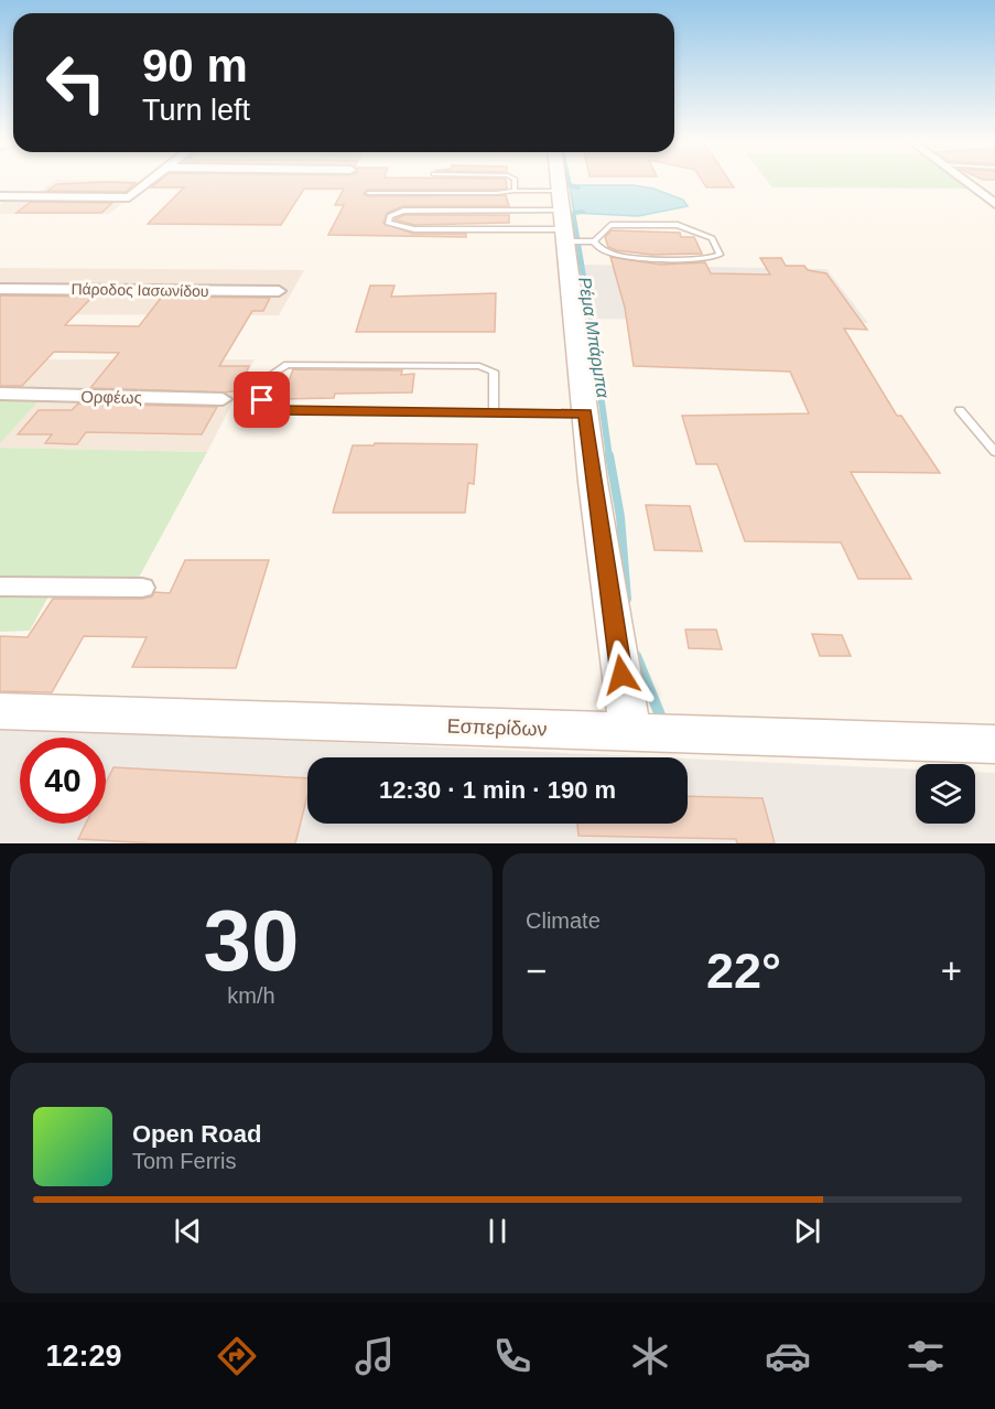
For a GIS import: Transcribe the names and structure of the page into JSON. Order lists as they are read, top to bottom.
{
  "streets": {
    "street": ["Πάροδος Ιασωνίδου", "Ορφέως", "Εσπερίδων"]
  },
  "water": ["Ρέμα Μπάρμπα"],
  "page": {
    "turn": ["90 m", "Turn left"],
    "limit": "40",
    "trip": "12:30 · 1 min · 190 m",
    "tile": [
      ["30", "km/h"],
      "Climate"
    ],
    "heat": ["−", "22°", "+"],
    "song": ["Open Road", "Tom Ferris"],
    "tabs": "12:29"
  }
}
